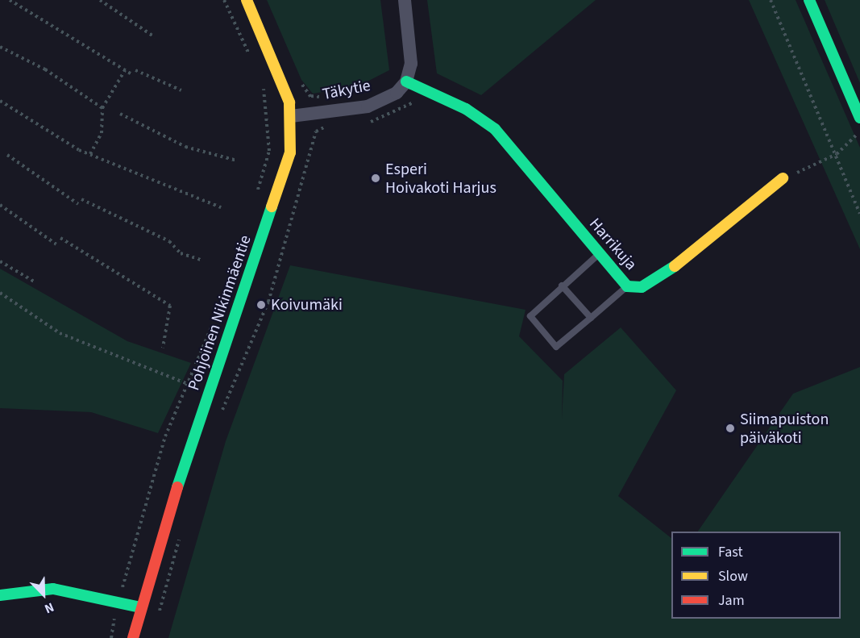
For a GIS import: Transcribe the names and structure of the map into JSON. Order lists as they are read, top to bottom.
{
  "streets": {
    "street": ["Täkytie", "Harrikuja", "Pohjoinen Nikinmäentie"]
  },
  "crossings": [
    ["Täkytie", "Harrikuja"],
    ["Täkytie", "Pohjoinen Nikinmäentie"]
  ],
  "places": ["Esperi Hoivakoti Harjus", "Koivumäki", "Siimapuiston päiväkoti"],
  "legend": ["Fast", "Slow", "Jam"],
  "north": "bottom right"
}
